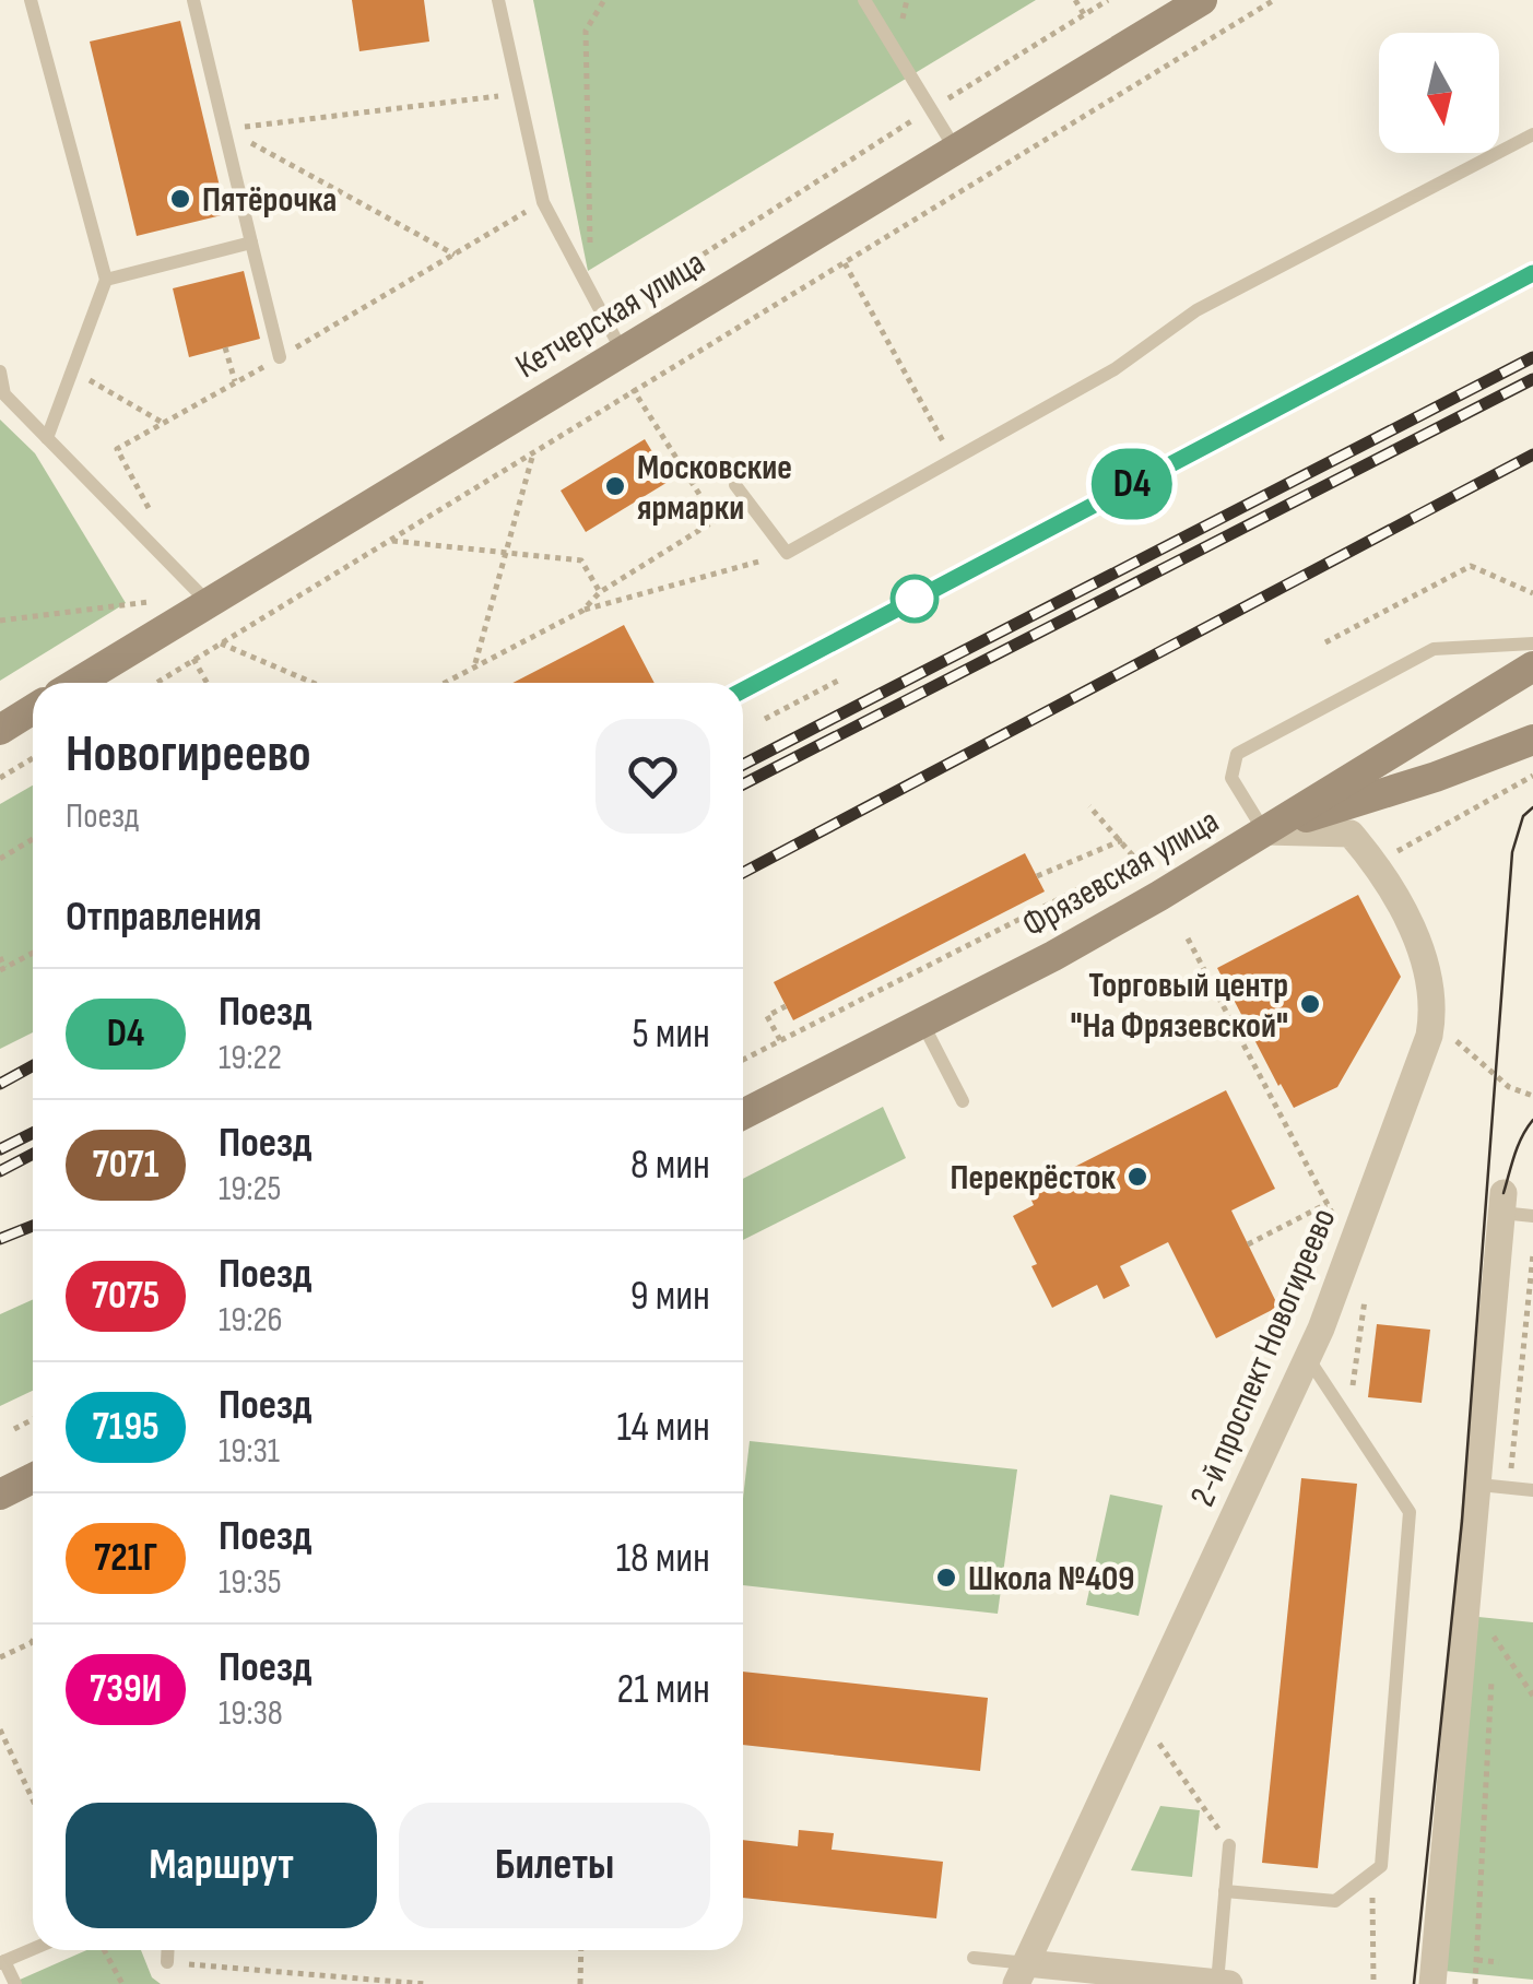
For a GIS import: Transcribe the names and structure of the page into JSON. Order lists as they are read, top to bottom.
{
  "streets": {
    "main road": ["Кетчерская улица", "Фрязевская улица"],
    "street": ["2-й проспект Новогиреево"]
  },
  "crossings": [
    ["Фрязевская улица", "2-й проспект Новогиреево"]
  ],
  "places": [
    "Пятёрочка",
    "Московские ярмарки",
    "Торговый центр \"На Фрязевской\"",
    "Перекрёсток",
    "Школа №409"
  ],
  "north": "bottom",
  "page": {
    "on_map": "D4",
    "heading": [
      ["Новогиреево", "Поезд"],
      "Отправления"
    ],
    "list": [
      {
        "mark": "D4",
        "name": "Поезд",
        "note": "19:22",
        "value": "5 мин"
      },
      {
        "mark": "7071",
        "name": "Поезд",
        "note": "19:25",
        "value": "8 мин"
      },
      {
        "mark": "7075",
        "name": "Поезд",
        "note": "19:26",
        "value": "9 мин"
      },
      {
        "mark": "7195",
        "name": "Поезд",
        "note": "19:31",
        "value": "14 мин"
      },
      {
        "mark": "721Г",
        "name": "Поезд",
        "note": "19:35",
        "value": "18 мин"
      },
      {
        "mark": "739И",
        "name": "Поезд",
        "note": "19:38",
        "value": "21 мин"
      }
    ],
    "buttons": ["Маршрут", "Билеты"]
  }
}
